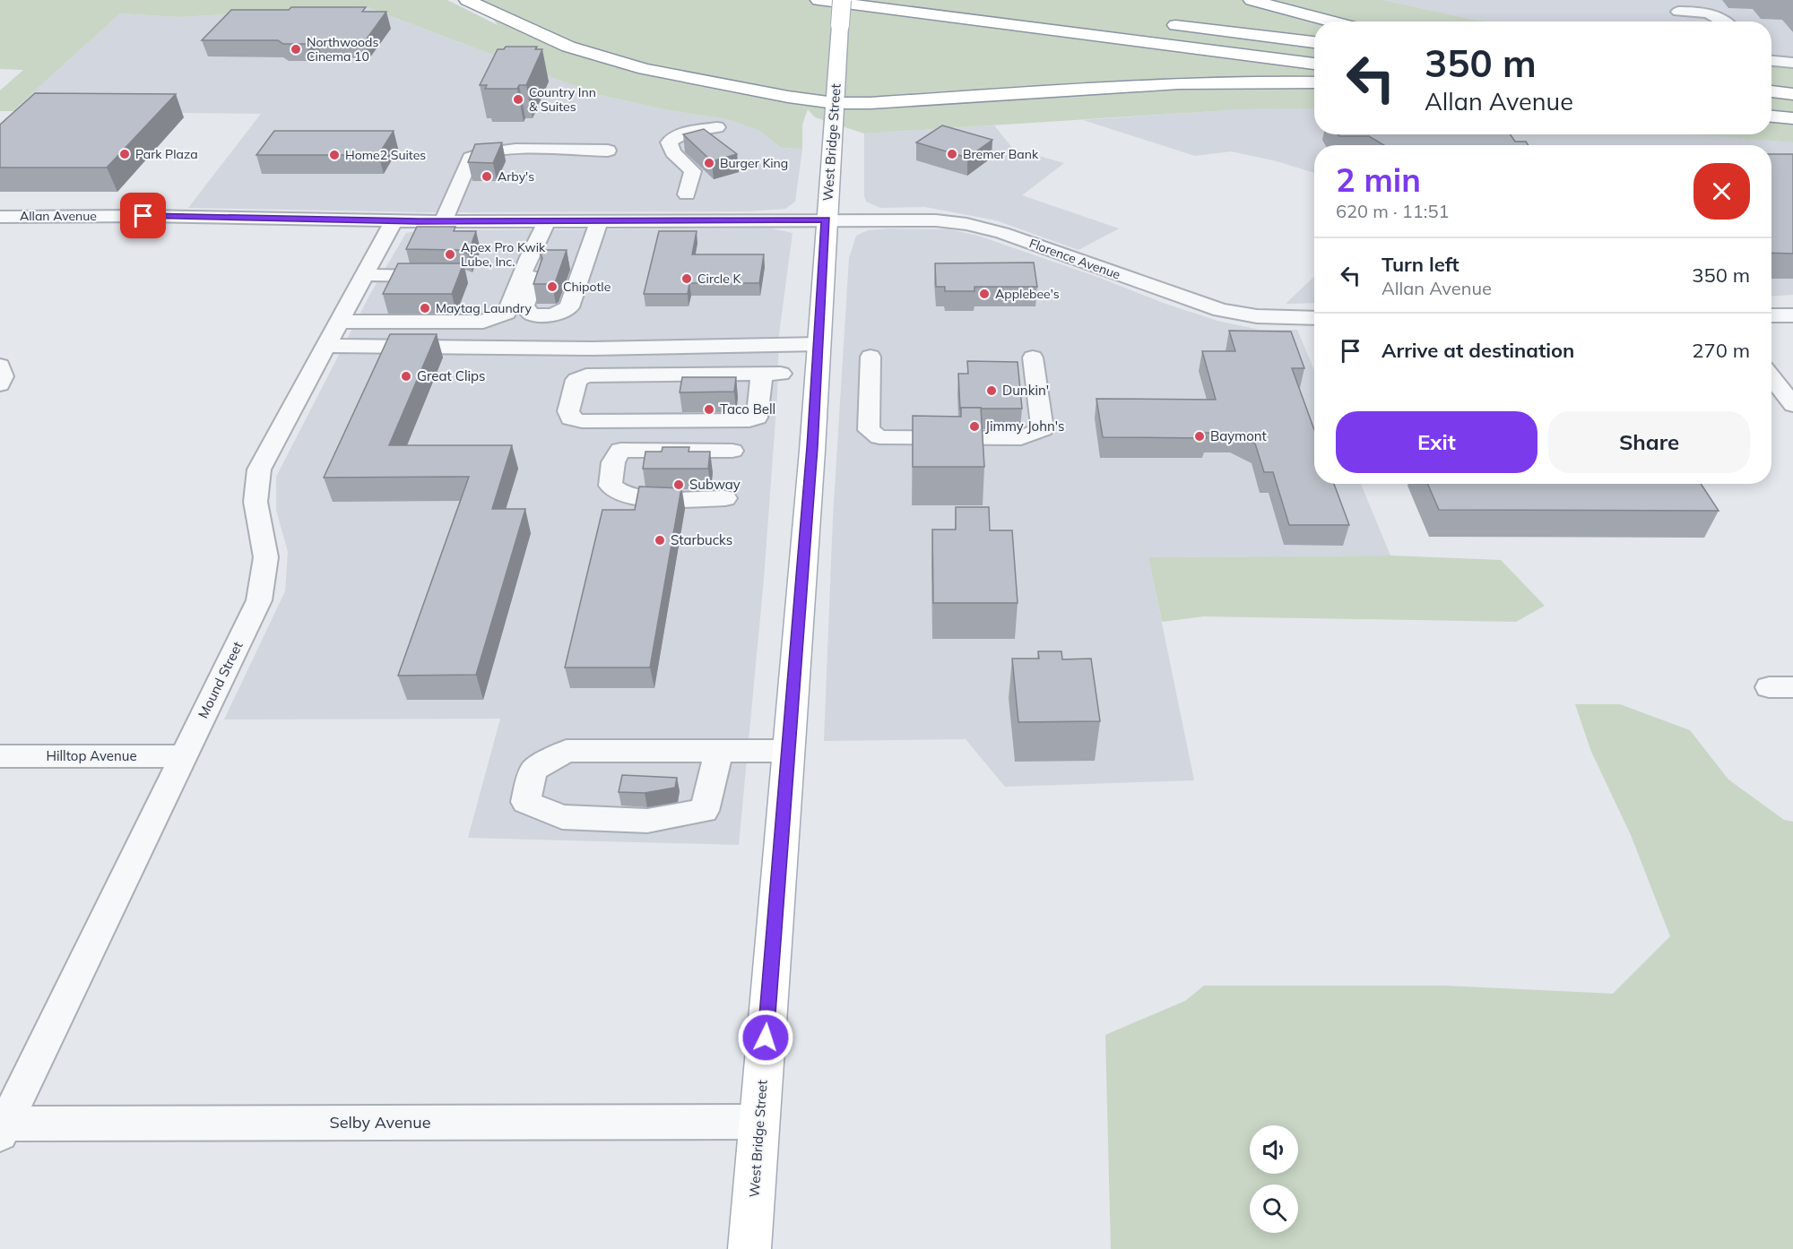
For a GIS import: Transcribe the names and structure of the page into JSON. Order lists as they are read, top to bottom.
{
  "streets": {
    "main road": ["West Bridge Street"],
    "street": [
      "Allan Avenue",
      "Florence Avenue",
      "Mound Street",
      "Hilltop Avenue",
      "Selby Avenue"
    ]
  },
  "crossings": [
    ["West Bridge Street", "Allan Avenue"],
    ["West Bridge Street", "Florence Avenue"],
    ["West Bridge Street", "Selby Avenue"],
    ["Allan Avenue", "Florence Avenue"],
    ["Allan Avenue", "Mound Street"],
    ["Mound Street", "Hilltop Avenue"],
    ["Mound Street", "Selby Avenue"]
  ],
  "places": [
    "Northwoods Cinema 10",
    "Country Inn & Suites",
    "Park Plaza",
    "Bremer Bank",
    "Home2 Suites",
    "Burger King",
    "Arby's",
    "Apex Pro Kwik Lube, Inc.",
    "Circle K",
    "Chipotle",
    "Applebee's",
    "Maytag Laundry",
    "Great Clips",
    "Dunkin'",
    "Taco Bell",
    "Jimmy John's",
    "Baymont",
    "Subway",
    "Starbucks"
  ],
  "page": {
    "turn": ["350 m", "Allan Avenue"],
    "heading": ["2 min", "620 m · 11:51"],
    "list": [
      {
        "name": "Turn left",
        "note": "Allan Avenue",
        "value": "350 m"
      },
      {
        "name": "Arrive at destination",
        "value": "270 m"
      }
    ],
    "buttons": ["Exit", "Share"]
  }
}
